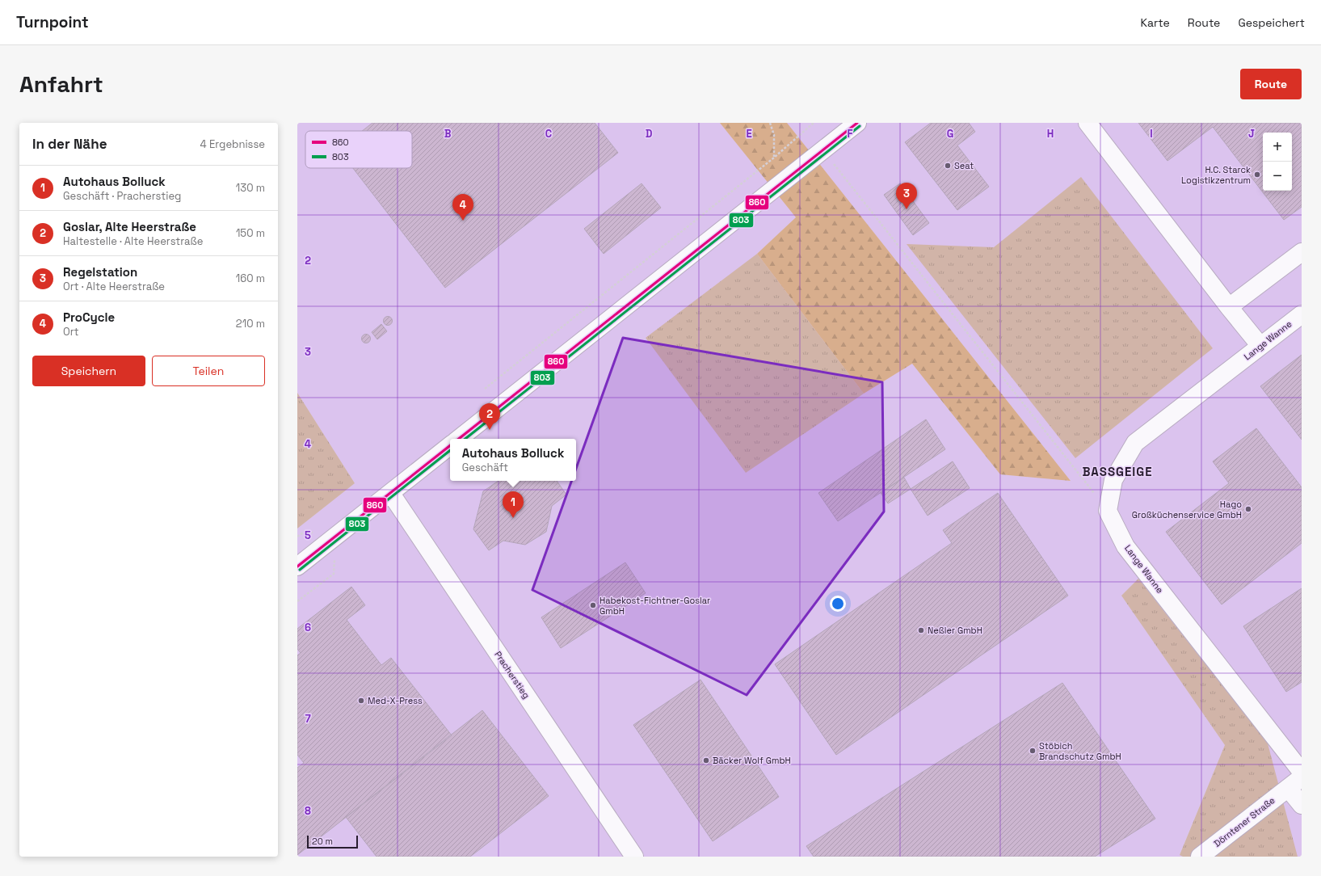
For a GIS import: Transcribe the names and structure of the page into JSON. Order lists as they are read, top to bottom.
{
  "streets": {
    "street": ["Lange Wanne", "Pracherstieg", "Dörntener Straße"]
  },
  "districts": ["BASSGEIGE"],
  "places": [
    "Seat",
    "H.C. Starck Logistikzentrum",
    "Hago Großküchenservice GmbH",
    "Habekost-Fichtner-Goslar GmbH",
    "Neßler GmbH",
    "Med-X-Press",
    "Stöbich Brandschutz GmbH",
    "Bäcker Wolf GmbH"
  ],
  "lines": ["transit line 860", "transit line 803"],
  "legend": ["860", "803"],
  "scale_bar": "20 m",
  "page": {
    "header": "Turnpoint",
    "nav": ["Karte", "Route", "Gespeichert"],
    "buttons": [
      "Route",
      ["Speichern", "Teilen"]
    ],
    "title": "Anfahrt",
    "heading": ["In der Nähe", "4 Ergebnisse"],
    "map_buttons": ["+", "−"],
    "list": [
      {
        "mark": "1",
        "name": "Autohaus Bolluck",
        "note": "Geschäft · Pracherstieg",
        "value": "130 m"
      },
      {
        "mark": "2",
        "name": "Goslar, Alte Heerstraße",
        "note": "Haltestelle · Alte Heerstraße",
        "value": "150 m"
      },
      {
        "mark": "3",
        "name": "Regelstation",
        "note": "Ort · Alte Heerstraße",
        "value": "160 m"
      },
      {
        "mark": "4",
        "name": "ProCycle",
        "note": "Ort",
        "value": "210 m"
      }
    ],
    "pins": [
      "3",
      "4",
      "2",
      "1"
    ],
    "popup": ["Autohaus Bolluck", "Geschäft"],
    "scale": "20 m"
  },
  "grid": {
    "columns": [
      "B",
      "C",
      "D",
      "E",
      "F",
      "G",
      "H",
      "I",
      "J"
    ],
    "rows": [
      "2",
      "3",
      "4",
      "5",
      "6",
      "7",
      "8"
    ]
  }
}
